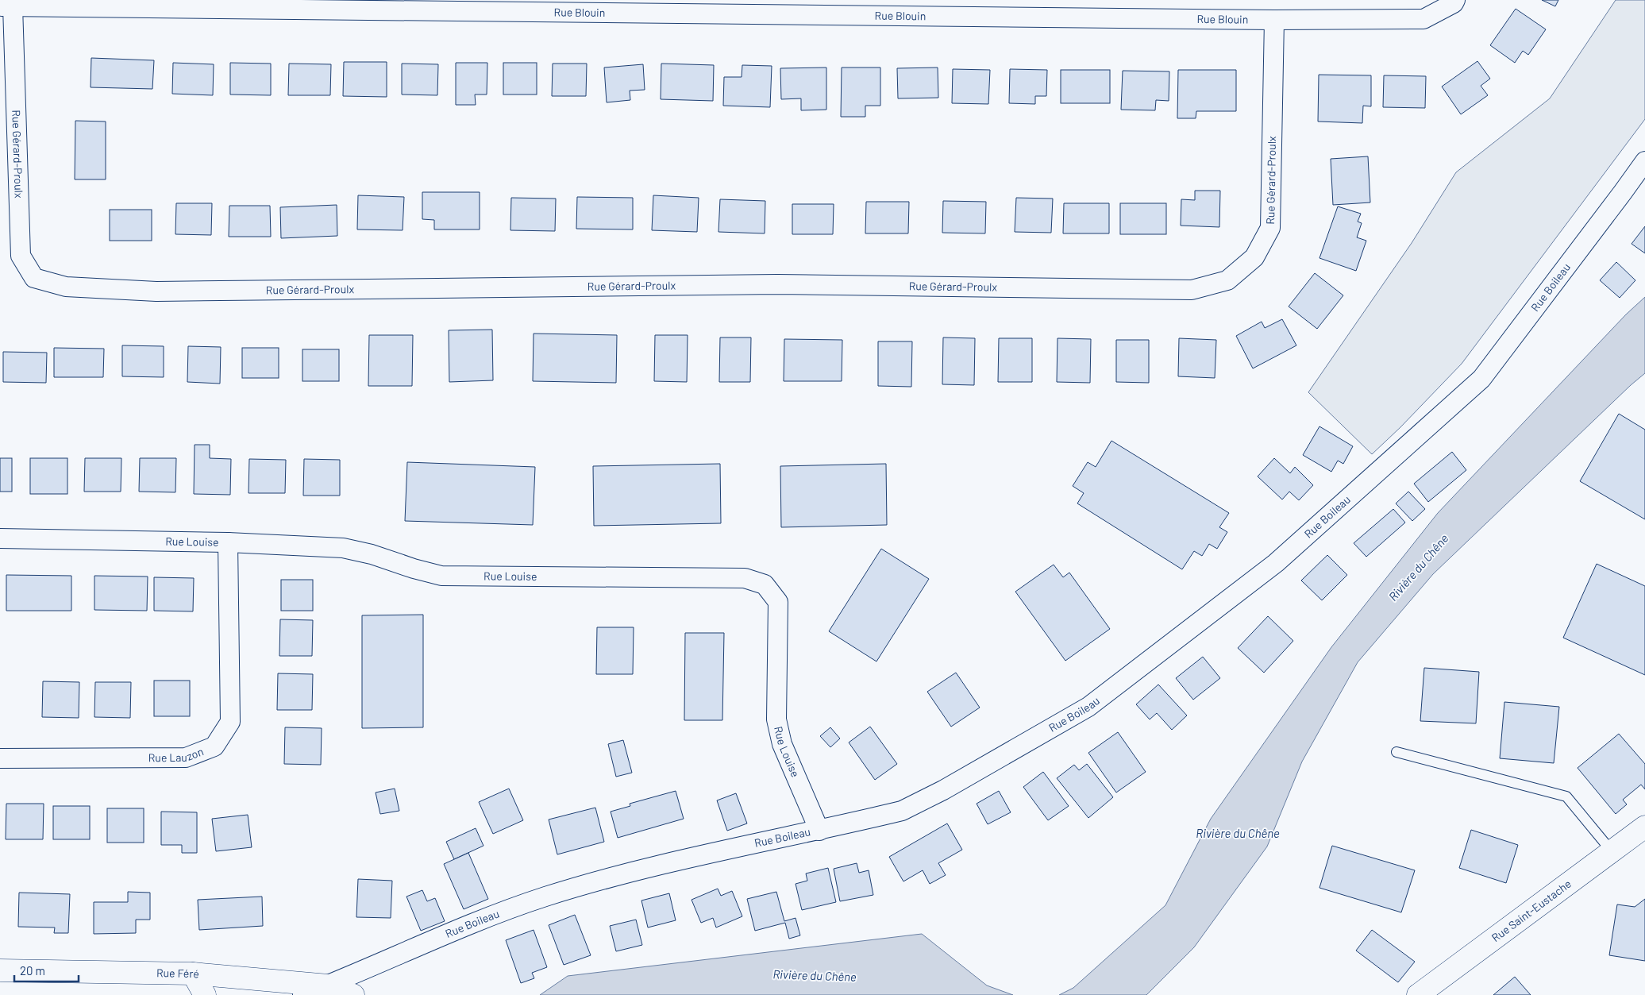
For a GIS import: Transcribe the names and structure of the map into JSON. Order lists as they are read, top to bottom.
{
  "streets": {
    "street": [
      "Rue Blouin",
      "Rue Gérard-Proulx",
      "Rue Boileau",
      "Rue Louise",
      "Rue Lauzon",
      "Rue Saint-Eustache",
      "Rue Féré"
    ]
  },
  "crossings": [
    ["Rue Blouin", "Rue Gérard-Proulx"],
    ["Rue Boileau", "Rue Louise"],
    ["Rue Boileau", "Rue Féré"],
    ["Rue Louise", "Rue Lauzon"]
  ],
  "water": ["Rivière du Chêne"],
  "scale_bar": "20 m"
}
